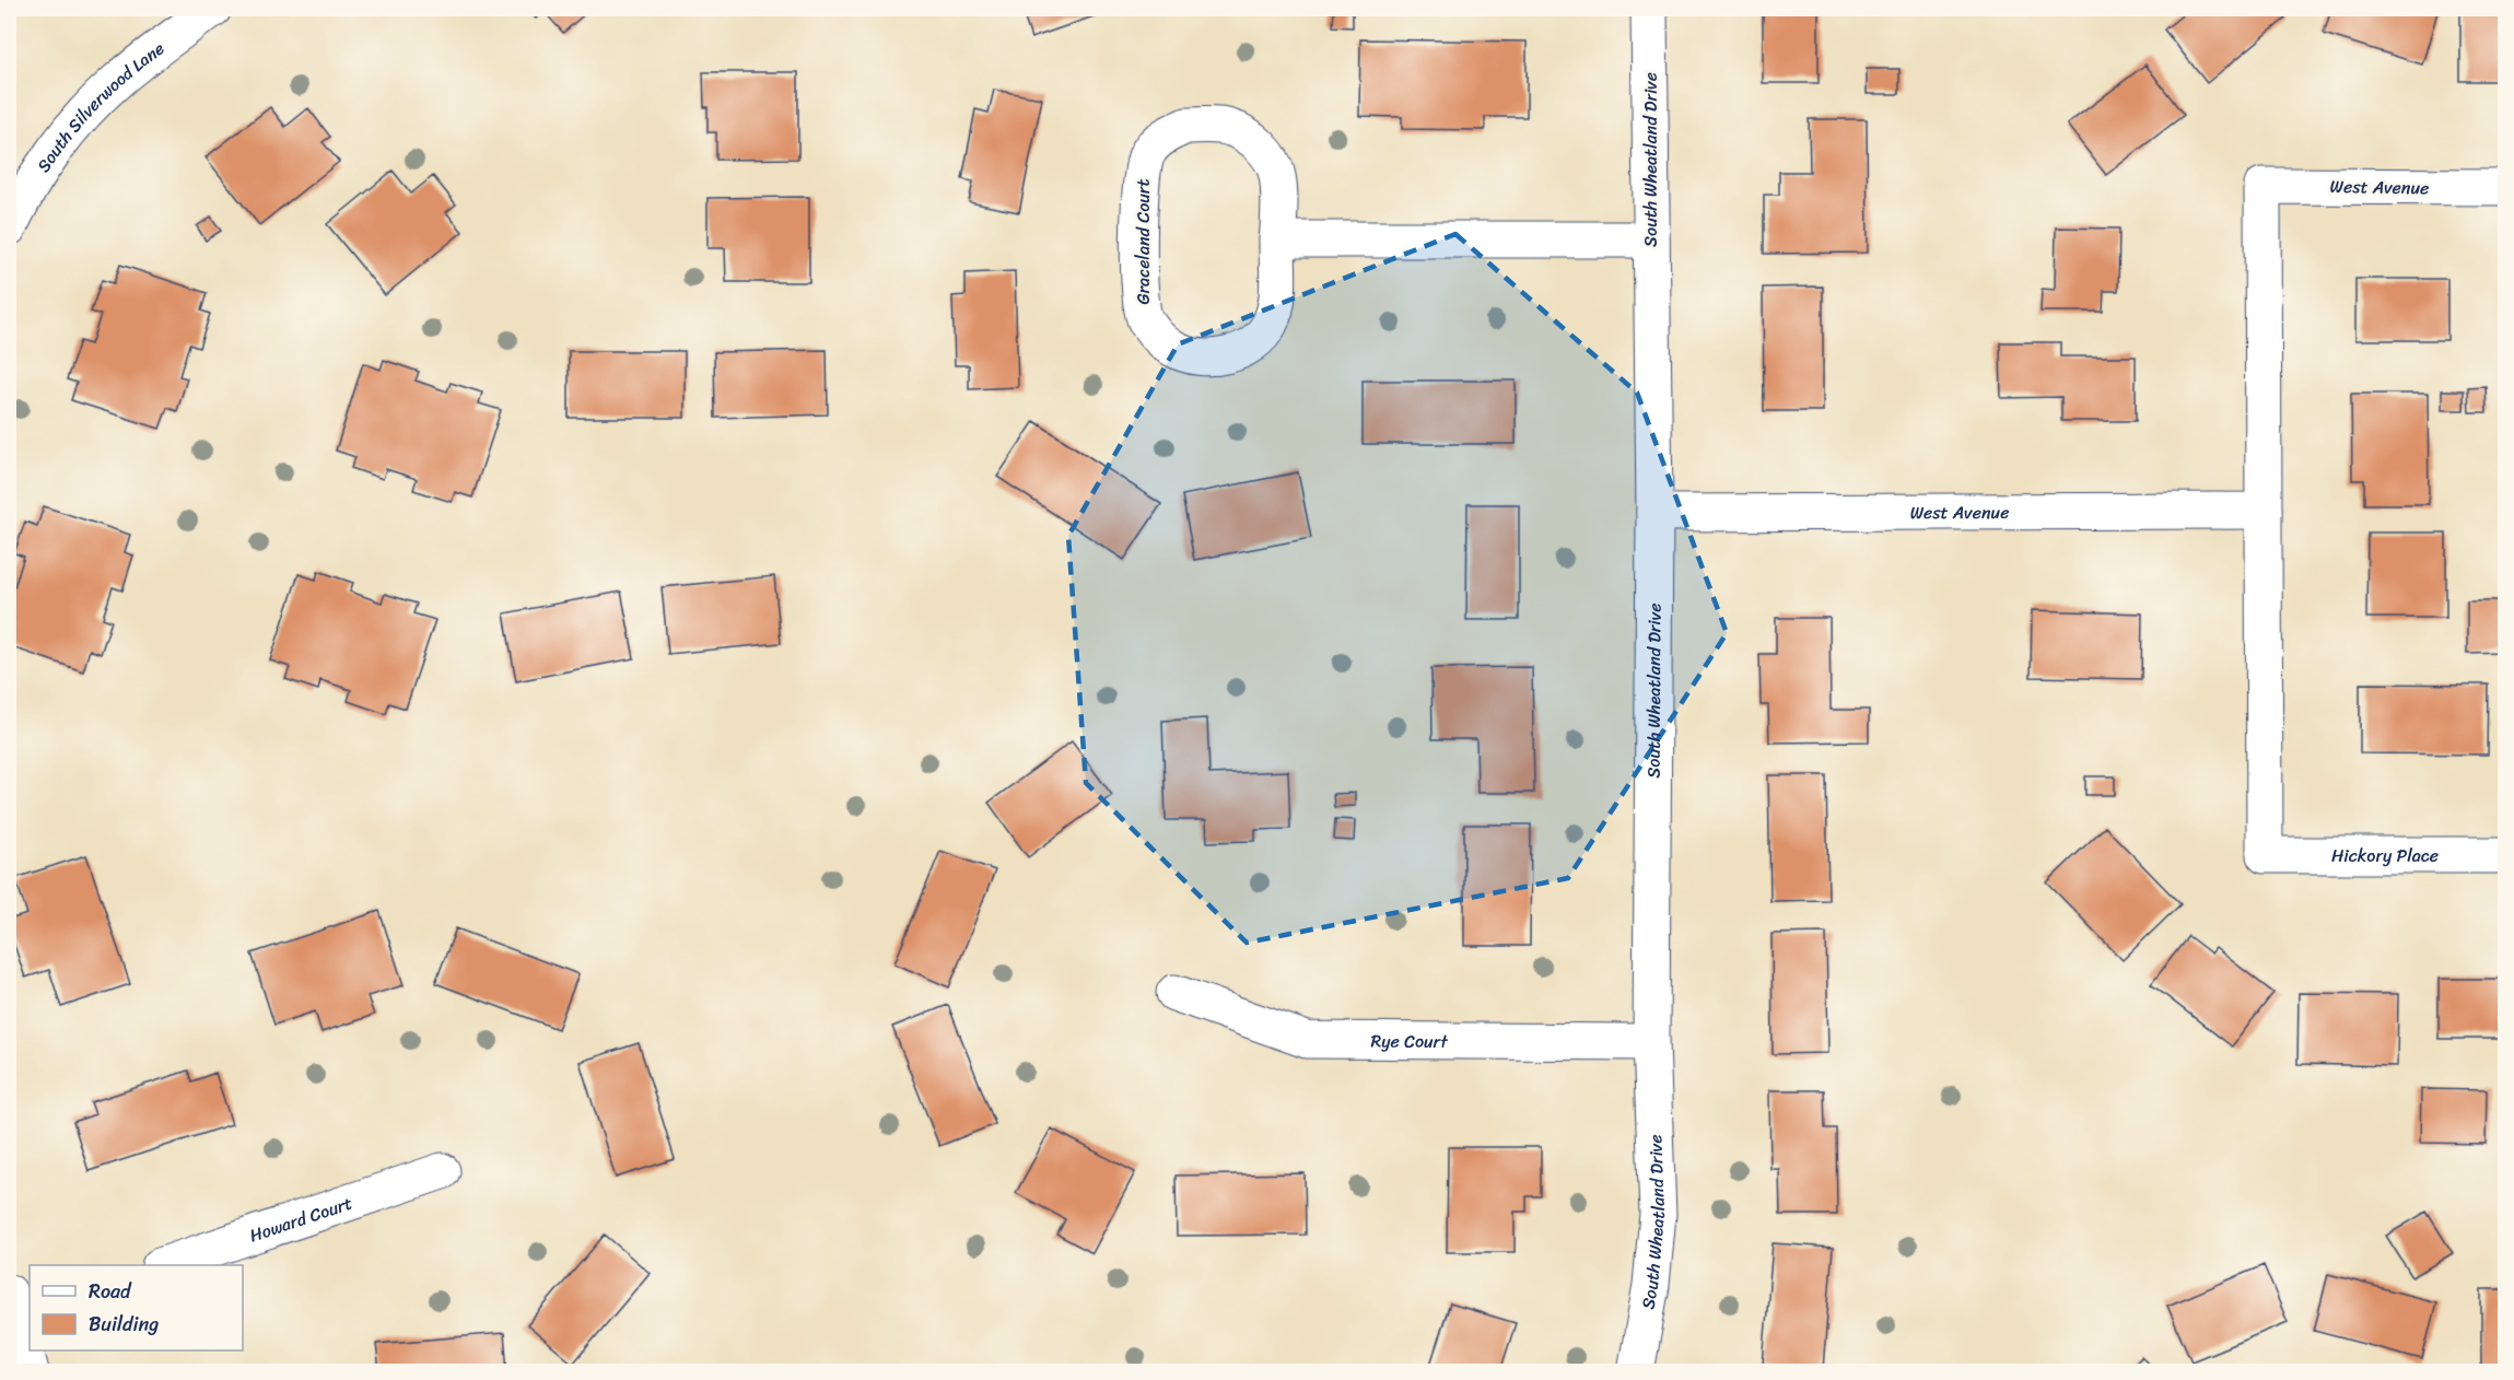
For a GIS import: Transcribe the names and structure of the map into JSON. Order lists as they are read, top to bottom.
{
  "streets": {
    "street": [
      "South Silverwood Lane",
      "South Wheatland Drive",
      "West Avenue",
      "Graceland Court",
      "Hickory Place",
      "Rye Court",
      "Howard Court"
    ]
  },
  "crossings": [
    ["South Wheatland Drive", "West Avenue"],
    ["South Wheatland Drive", "Rye Court"],
    ["West Avenue", "Hickory Place"]
  ],
  "legend": ["Road", "Building"]
}
